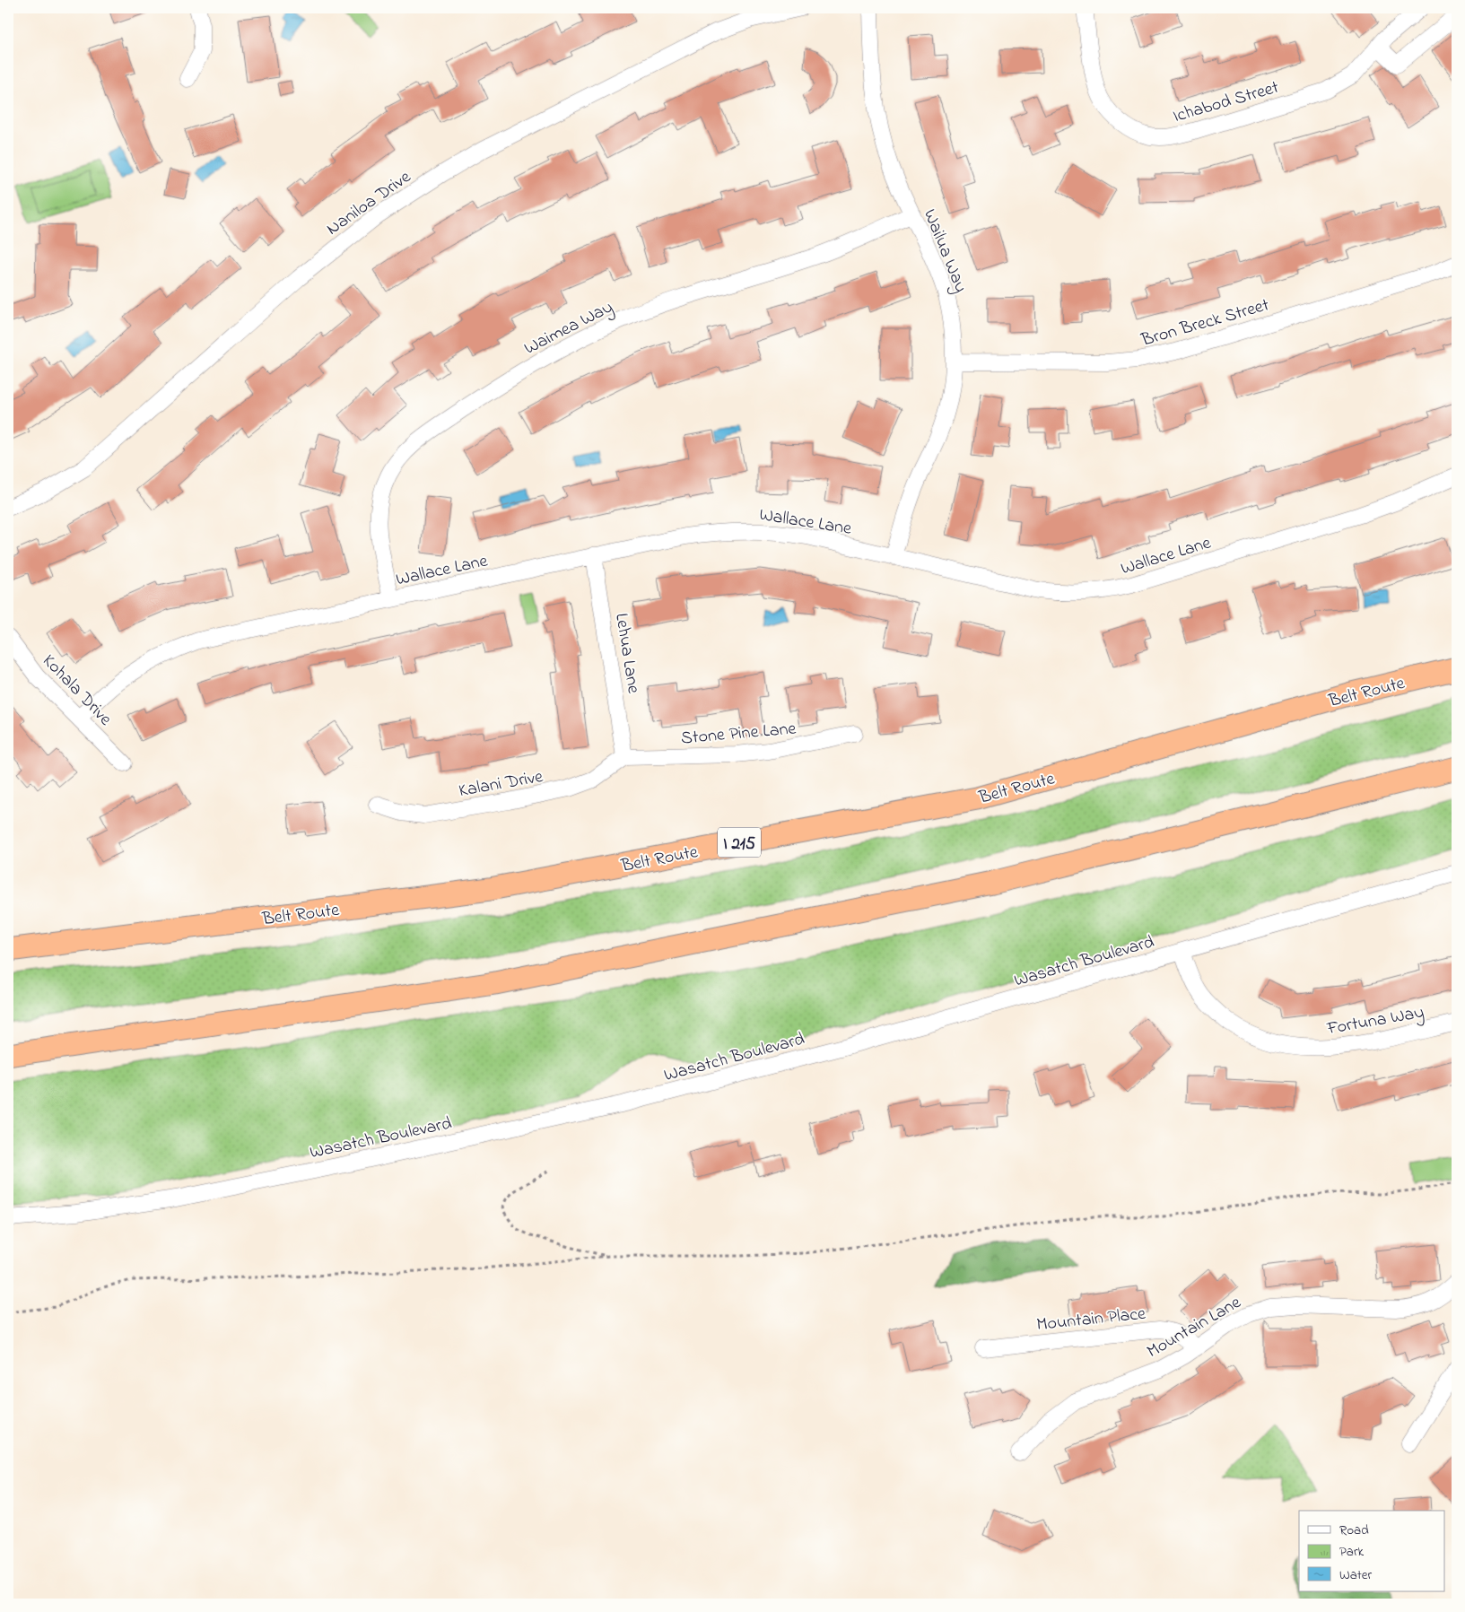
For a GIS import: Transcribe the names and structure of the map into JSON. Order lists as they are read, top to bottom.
{
  "streets": {
    "highway": ["Belt Route", "I 215"],
    "street": [
      "Ichabod Street",
      "Naniloa Drive",
      "Wailua Way",
      "Bron Breck Street",
      "Waimea Way",
      "Wallace Lane",
      "Lehua Lane",
      "Kohala Drive",
      "Stone Pine Lane",
      "Kalani Drive",
      "Wasatch Boulevard",
      "Fortuna Way",
      "Mountain Place",
      "Mountain Lane"
    ]
  },
  "crossings": [
    ["Wailua Way", "Bron Breck Street"],
    ["Wailua Way", "Waimea Way"],
    ["Wailua Way", "Wallace Lane"],
    ["Waimea Way", "Wallace Lane"],
    ["Wallace Lane", "Lehua Lane"],
    ["Wallace Lane", "Kohala Drive"],
    ["Lehua Lane", "Stone Pine Lane"],
    ["Lehua Lane", "Kalani Drive"],
    ["Stone Pine Lane", "Kalani Drive"],
    ["Wasatch Boulevard", "Fortuna Way"],
    ["Mountain Place", "Mountain Lane"]
  ],
  "legend": ["Road", "Park", "Water"]
}
